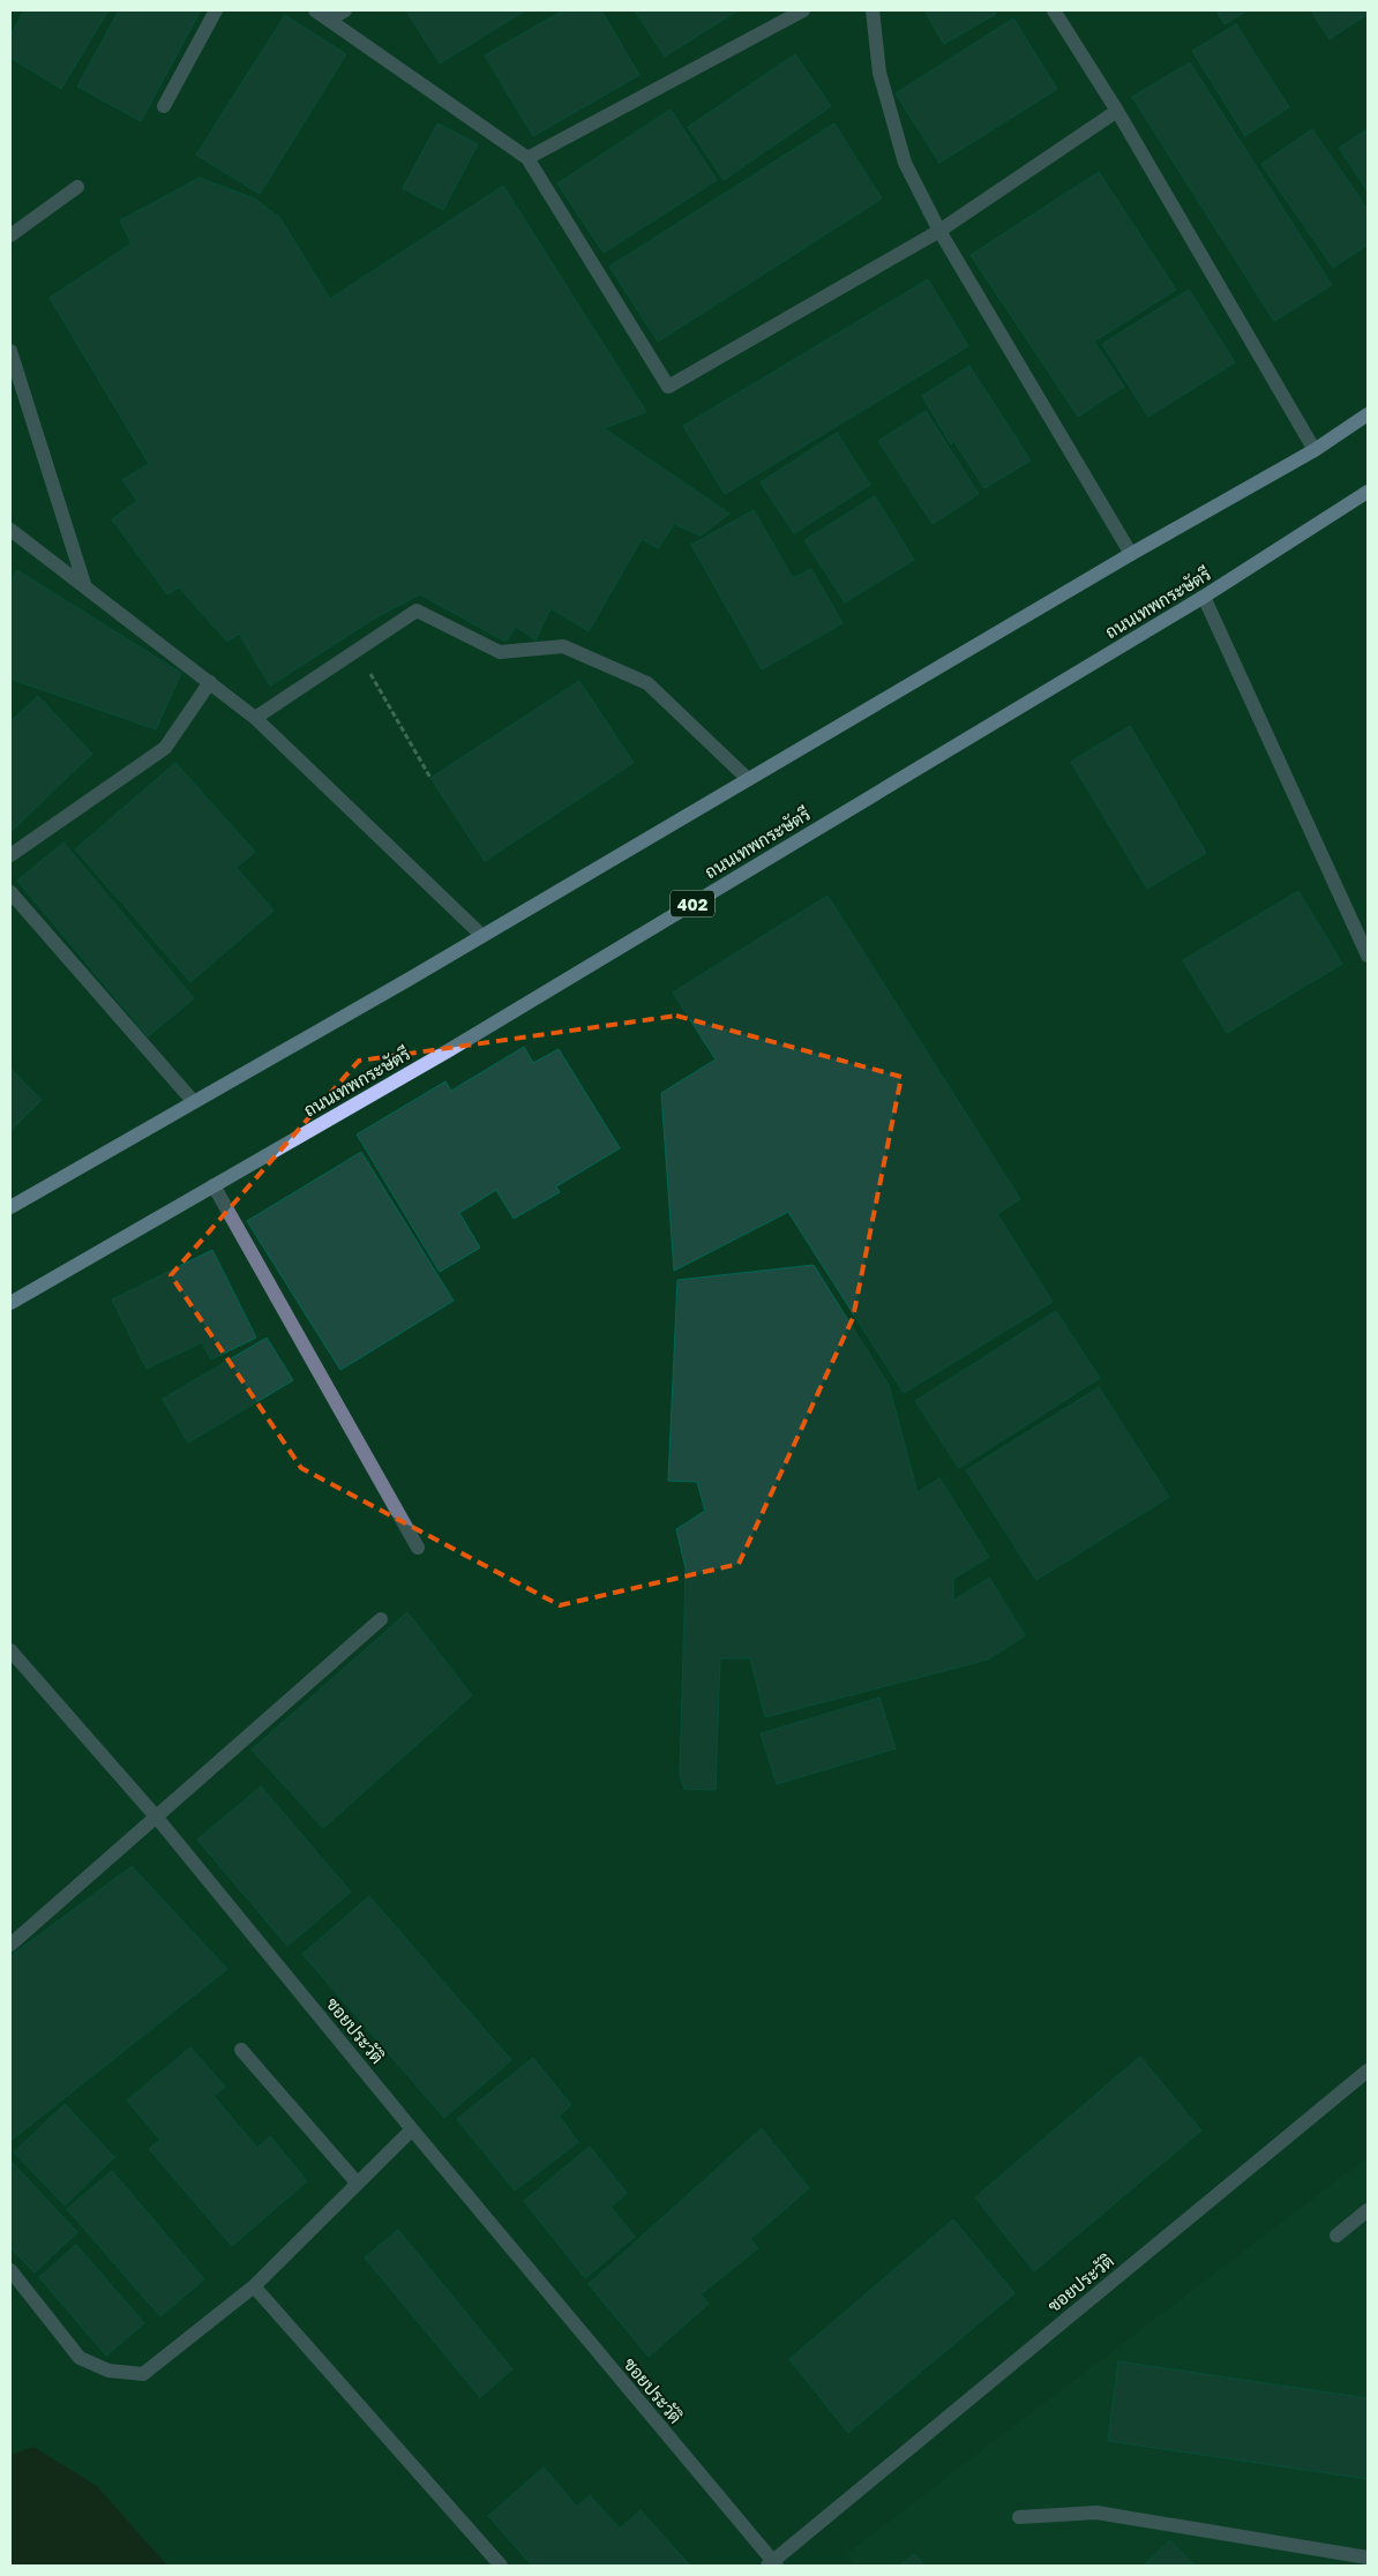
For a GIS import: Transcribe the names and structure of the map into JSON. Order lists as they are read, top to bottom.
{
  "streets": {
    "main road": ["ถนนเทพกระษัตรี", "402"],
    "street": ["ซอยประวัติ"]
  }
}
